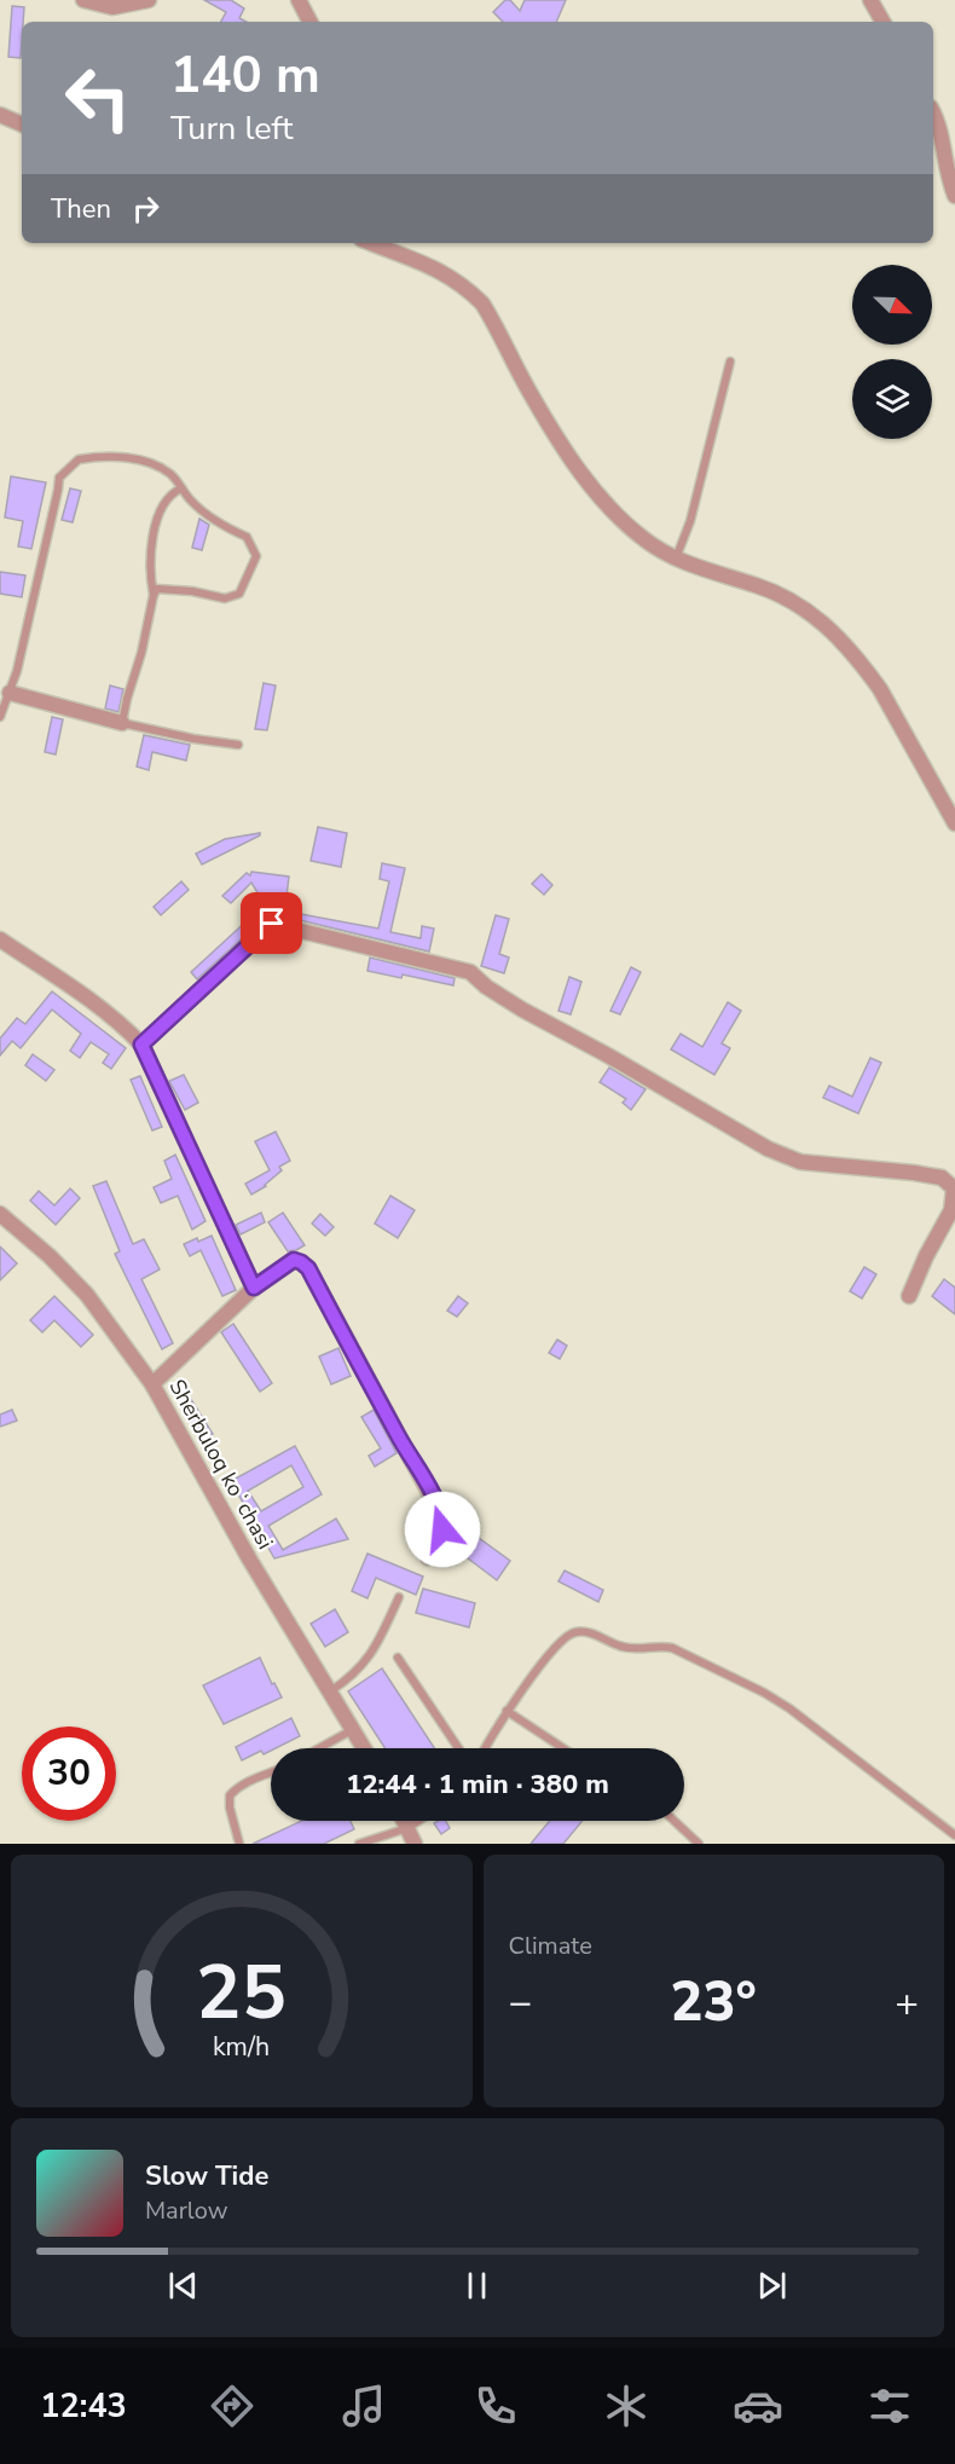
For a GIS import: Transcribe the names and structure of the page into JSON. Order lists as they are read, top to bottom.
{
  "streets": {
    "street": ["Sherbuloq koʻchasi"]
  },
  "north": "bottom right",
  "page": {
    "turn": ["140 m", "Turn left"],
    "then": "Then",
    "limit": "30",
    "trip": "12:44 · 1 min · 380 m",
    "tile": "Climate",
    "heat": ["−", "23°", "+"],
    "song": ["Slow Tide", "Marlow"],
    "tabs": "12:43",
    "gauge": ["25", "km/h"]
  }
}
